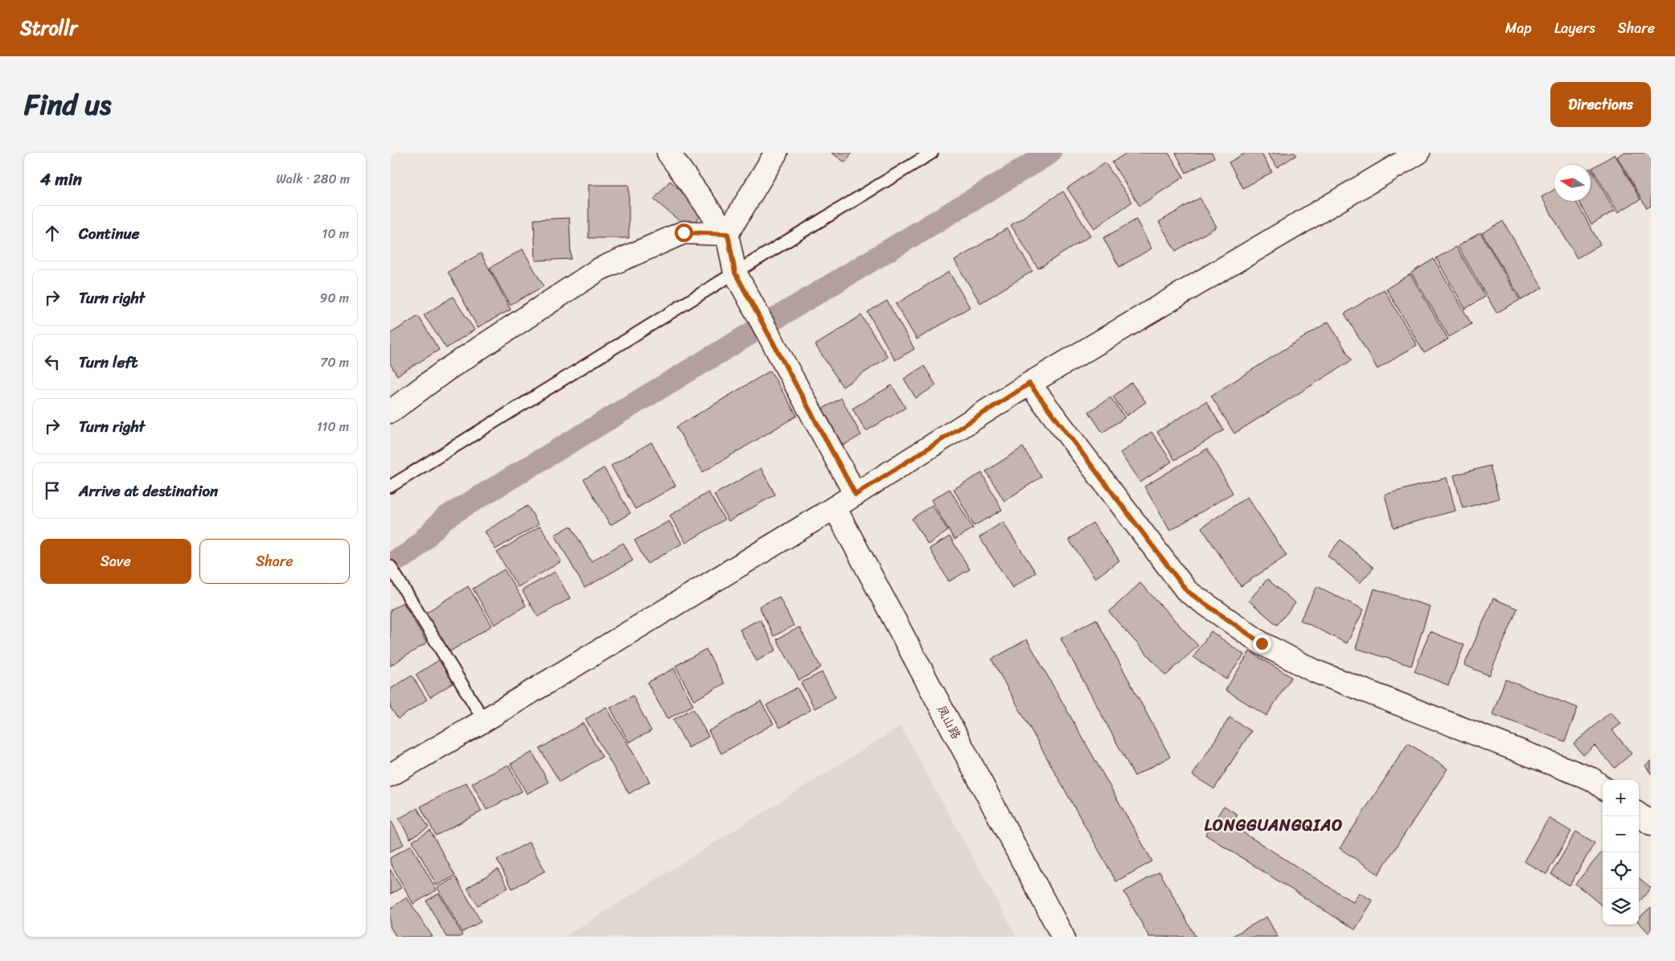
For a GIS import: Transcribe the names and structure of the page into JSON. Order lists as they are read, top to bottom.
{
  "streets": {
    "street": ["凤山路"]
  },
  "districts": ["LONGGUANGQIAO"],
  "north": "left",
  "page": {
    "header": "Strollr",
    "nav": ["Map", "Layers", "Share"],
    "title": "Find us",
    "buttons": [
      "Directions",
      ["Save", "Share"]
    ],
    "heading": ["4 min", "Walk · 280 m"],
    "list": [
      ["Continue", "10 m"],
      ["Turn right", "90 m"],
      ["Turn left", "70 m"],
      ["Turn right", "110 m"],
      "Arrive at destination"
    ],
    "map_buttons": ["+", "−"]
  }
}
